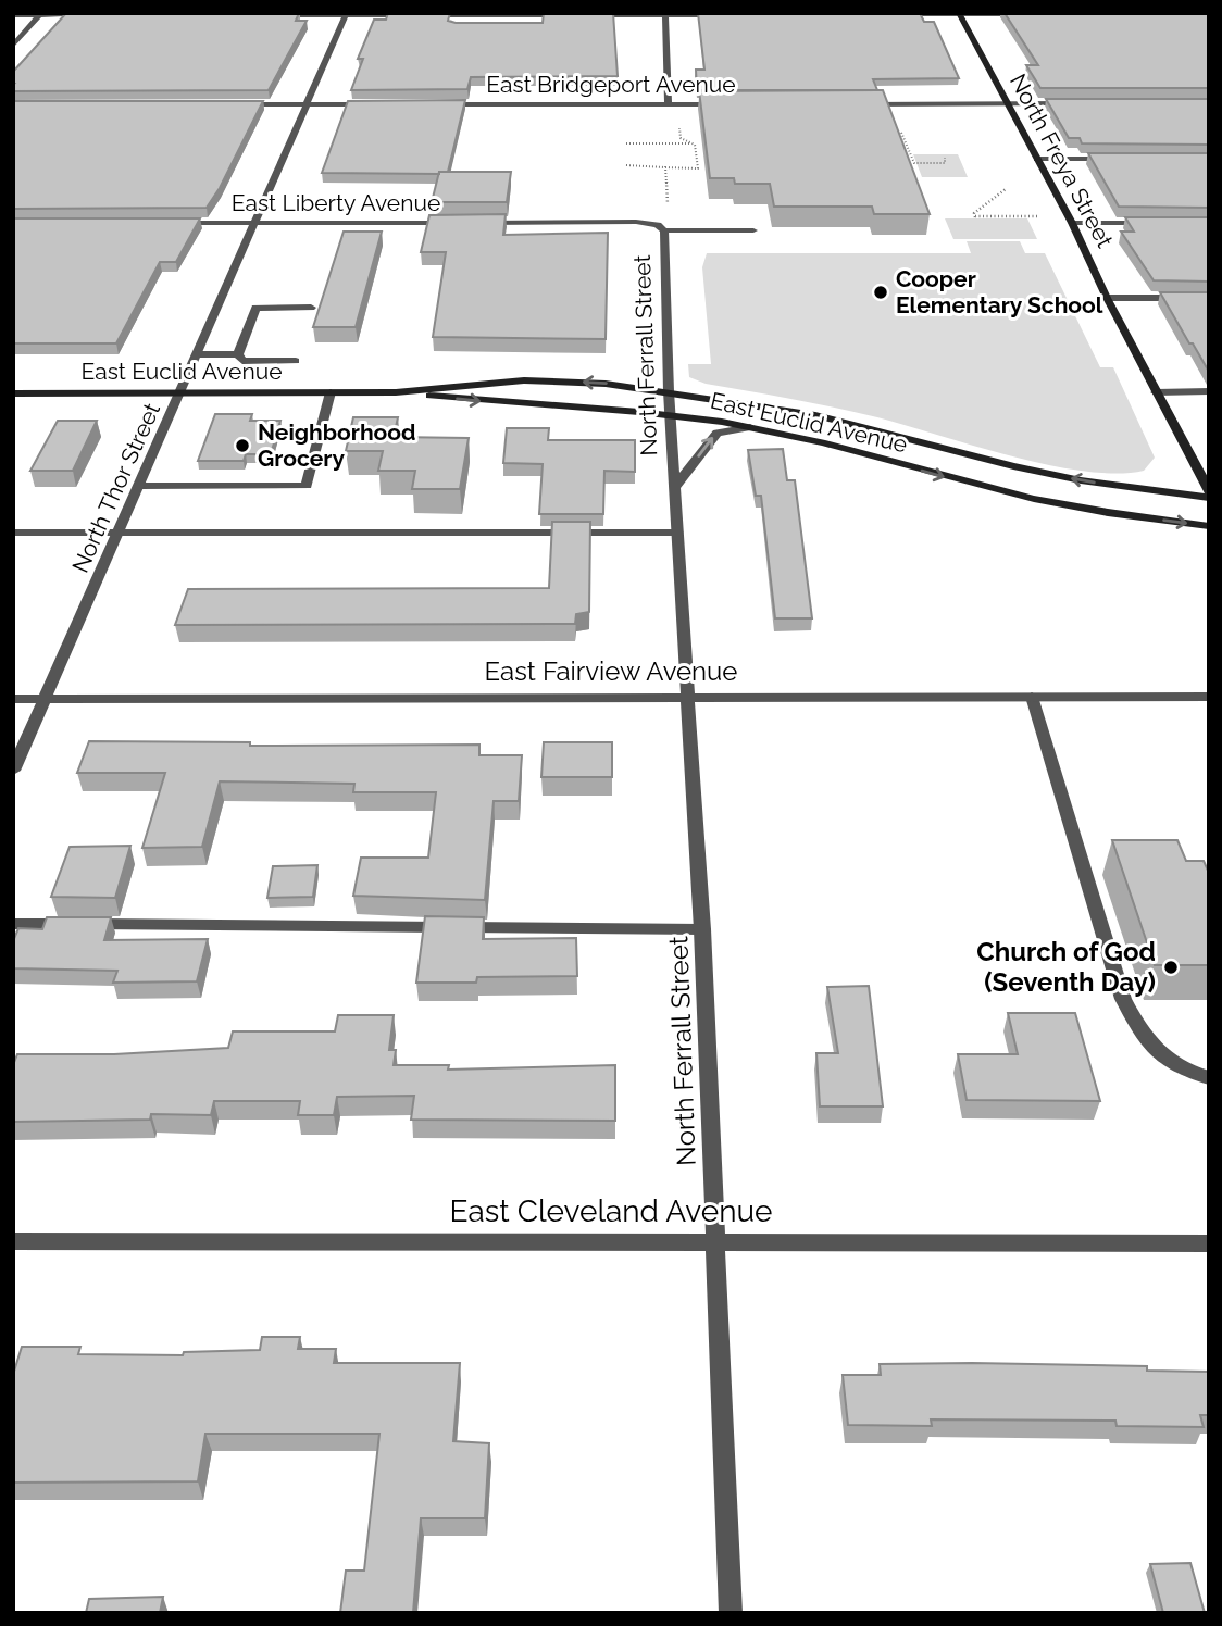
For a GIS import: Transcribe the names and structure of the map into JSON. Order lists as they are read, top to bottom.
{
  "streets": {
    "main road": ["North Freya Street", "East Euclid Avenue"],
    "street": [
      "East Bridgeport Avenue",
      "East Liberty Avenue",
      "North Ferrall Street",
      "North Thor Street",
      "East Fairview Avenue",
      "East Cleveland Avenue"
    ]
  },
  "crossings": [
    ["East Liberty Avenue", "North Ferrall Street"],
    ["East Liberty Avenue", "North Thor Street"],
    ["North Ferrall Street", "East Euclid Avenue"],
    ["North Ferrall Street", "East Fairview Avenue"],
    ["North Ferrall Street", "East Cleveland Avenue"],
    ["East Euclid Avenue", "North Thor Street"],
    ["North Thor Street", "East Fairview Avenue"]
  ],
  "places": ["Cooper Elementary School", "Neighborhood Grocery", "Church of God (Seventh Day)"]
}
